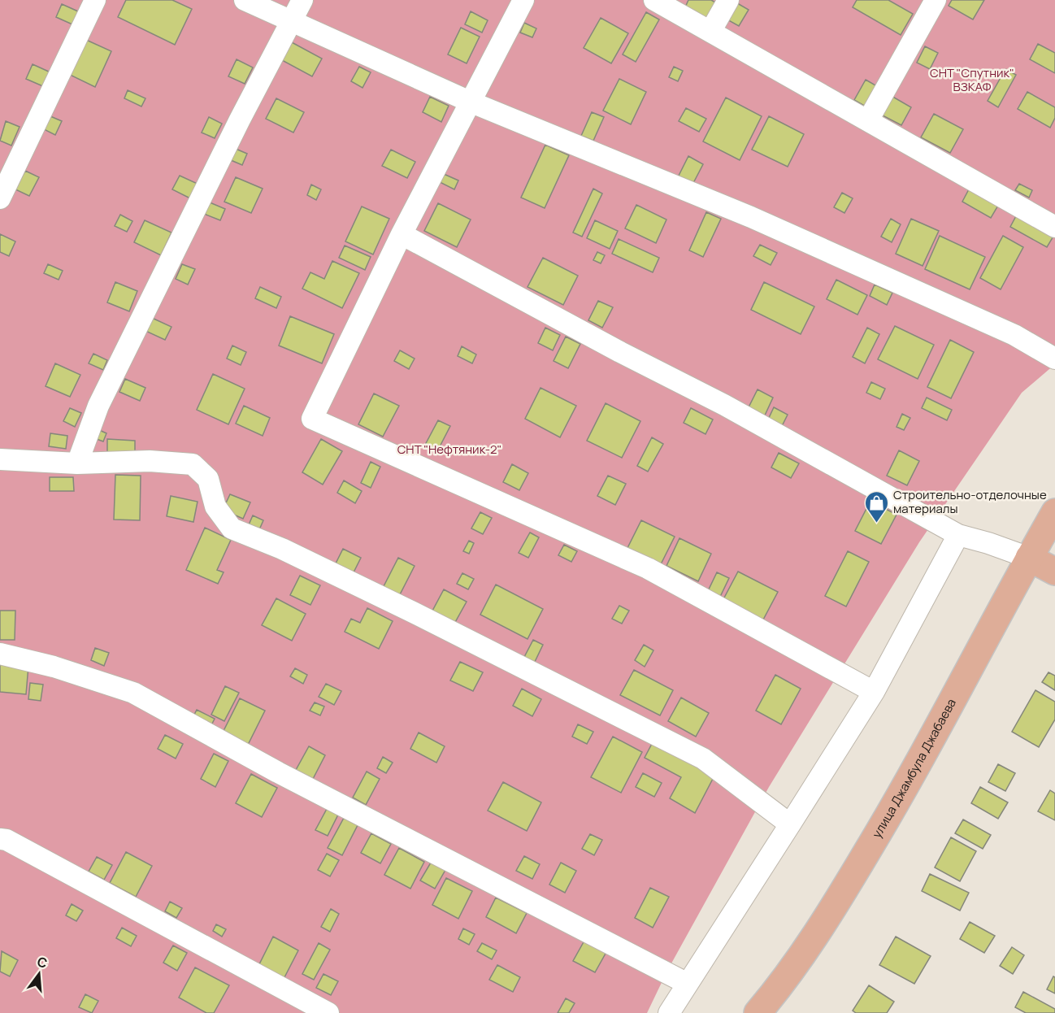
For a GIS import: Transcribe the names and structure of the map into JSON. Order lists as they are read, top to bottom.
{
  "streets": {
    "main road": ["улица Джамбула Джабаева"]
  },
  "parks": ["СНТ \"Спутник\" ВЗКАФ", "СНТ \"Нефтяник-2\""],
  "places": {
    "shop": ["Строительно-отделочные материалы"]
  },
  "north": "top"
}
